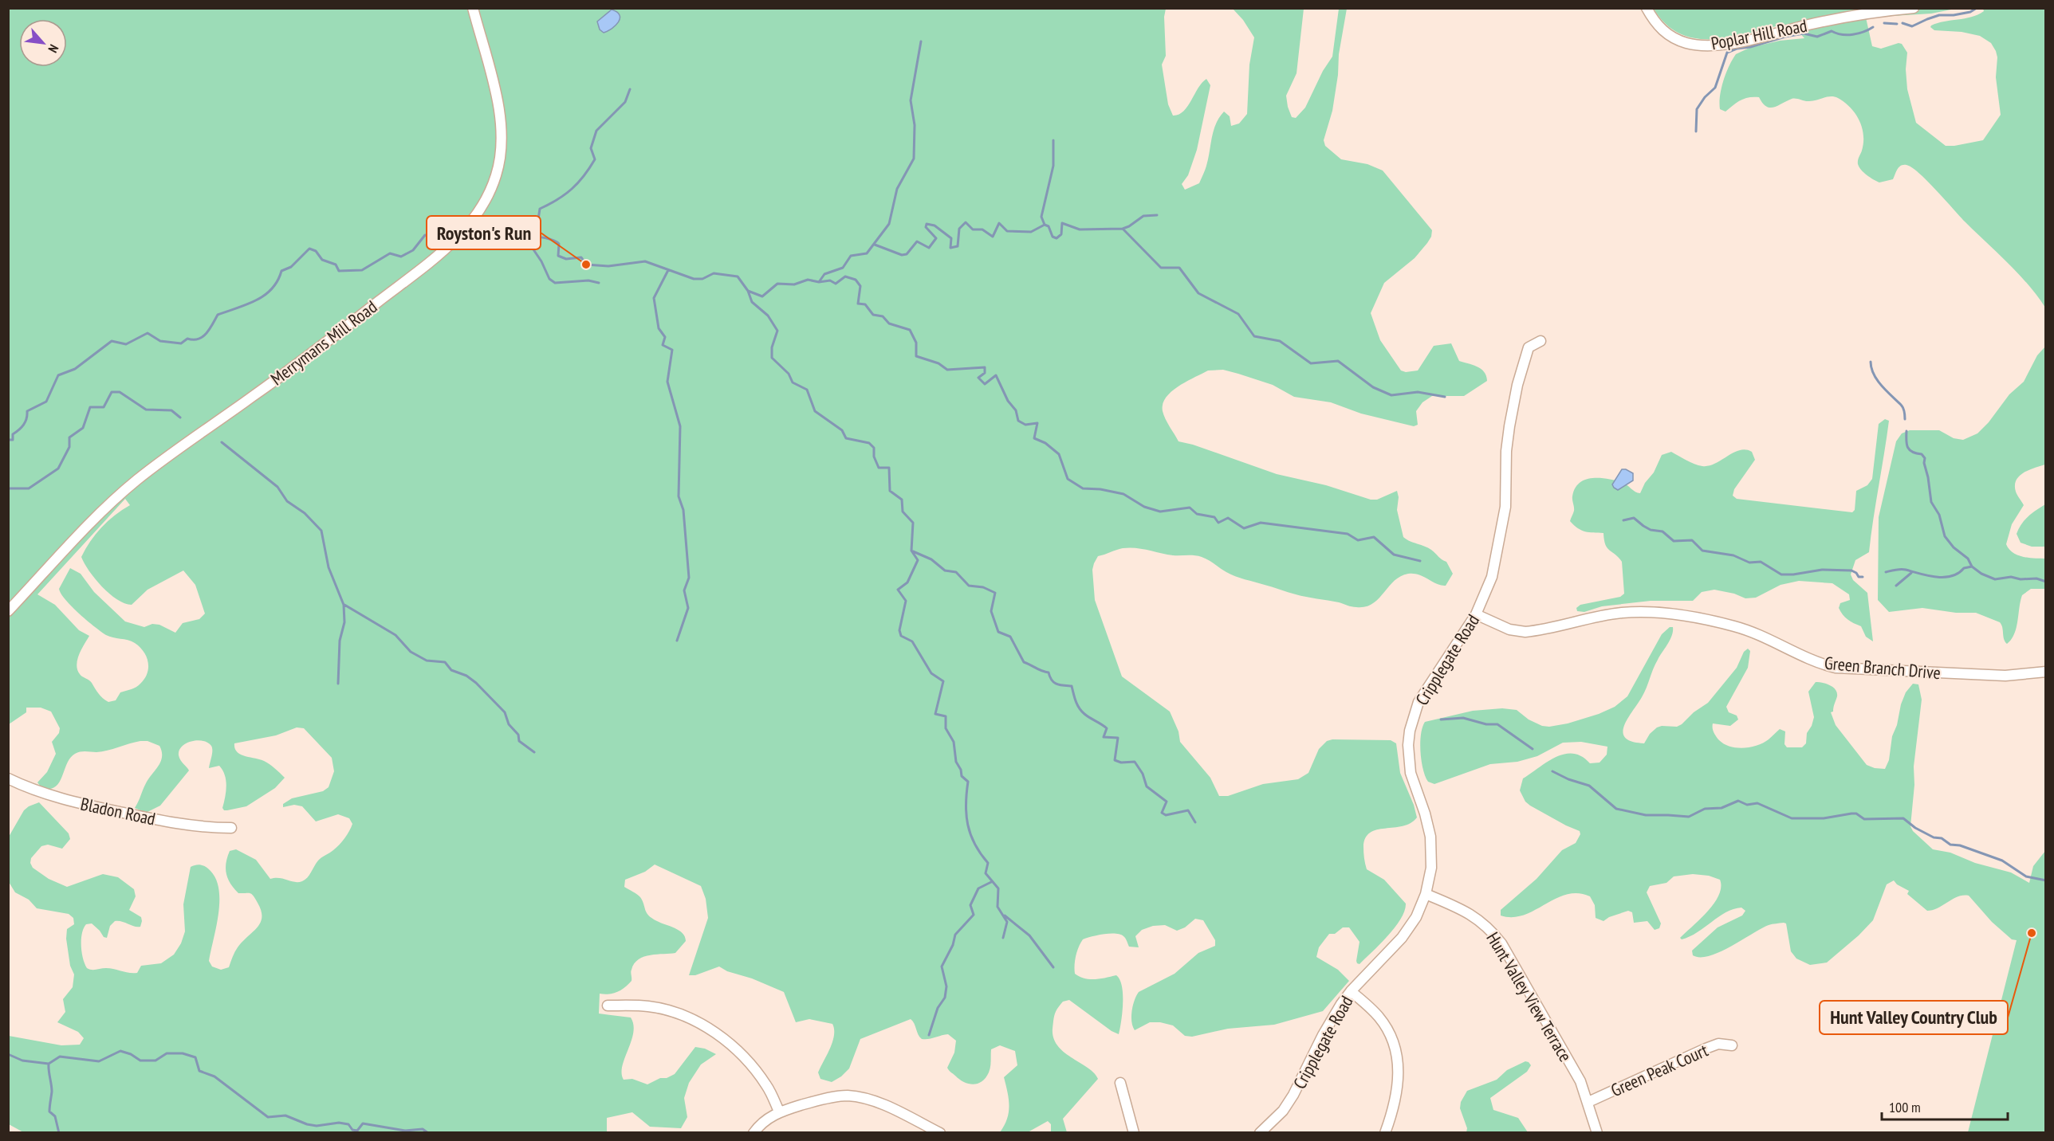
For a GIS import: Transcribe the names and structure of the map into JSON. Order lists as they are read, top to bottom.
{
  "streets": {
    "street": [
      "Poplar Hill Road",
      "Merrymans Mill Road",
      "Cripplegate Road",
      "Green Branch Drive",
      "Bladon Road",
      "Hunt Valley View Terrace",
      "Green Peak Court"
    ]
  },
  "crossings": [
    ["Cripplegate Road", "Green Branch Drive"],
    ["Cripplegate Road", "Hunt Valley View Terrace"],
    ["Hunt Valley View Terrace", "Green Peak Court"]
  ],
  "places": ["Royston's Run", "Hunt Valley Country Club"],
  "scale_bar": "100 m",
  "north": "bottom right"
}
